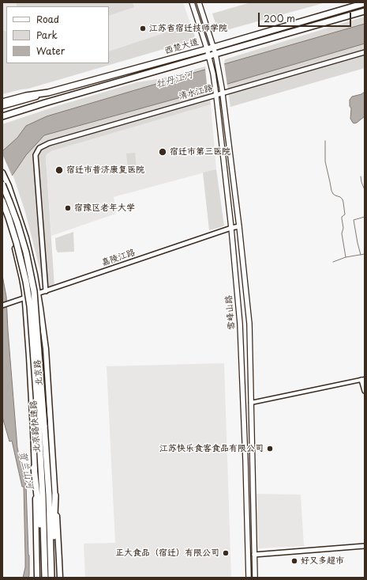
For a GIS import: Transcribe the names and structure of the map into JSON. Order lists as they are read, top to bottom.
{
  "streets": {
    "highway": ["西楚大道", "北京路快速路"],
    "main road": ["雪峰山路", "北京路"],
    "street": ["清水江路", "嘉陵江路"]
  },
  "crossings": [
    ["西楚大道", "雪峰山路"],
    ["清水江路", "嘉陵江路"],
    ["清水江路", "雪峰山路"],
    ["嘉陵江路", "雪峰山路"],
    ["嘉陵江路", "北京路"]
  ],
  "water": ["牡丹江河", "贺兰山河"],
  "places": [
    "江苏省宿迁技师学院",
    "宿迁市第三医院",
    "宿迁市普济康复医院",
    "宿豫区老年大学",
    "江苏快乐食客食品有限公司",
    "正大食品（宿迁）有限公司",
    "好又多超市"
  ],
  "legend": ["Road", "Park", "Water"],
  "scale_bar": "200 m"
}
